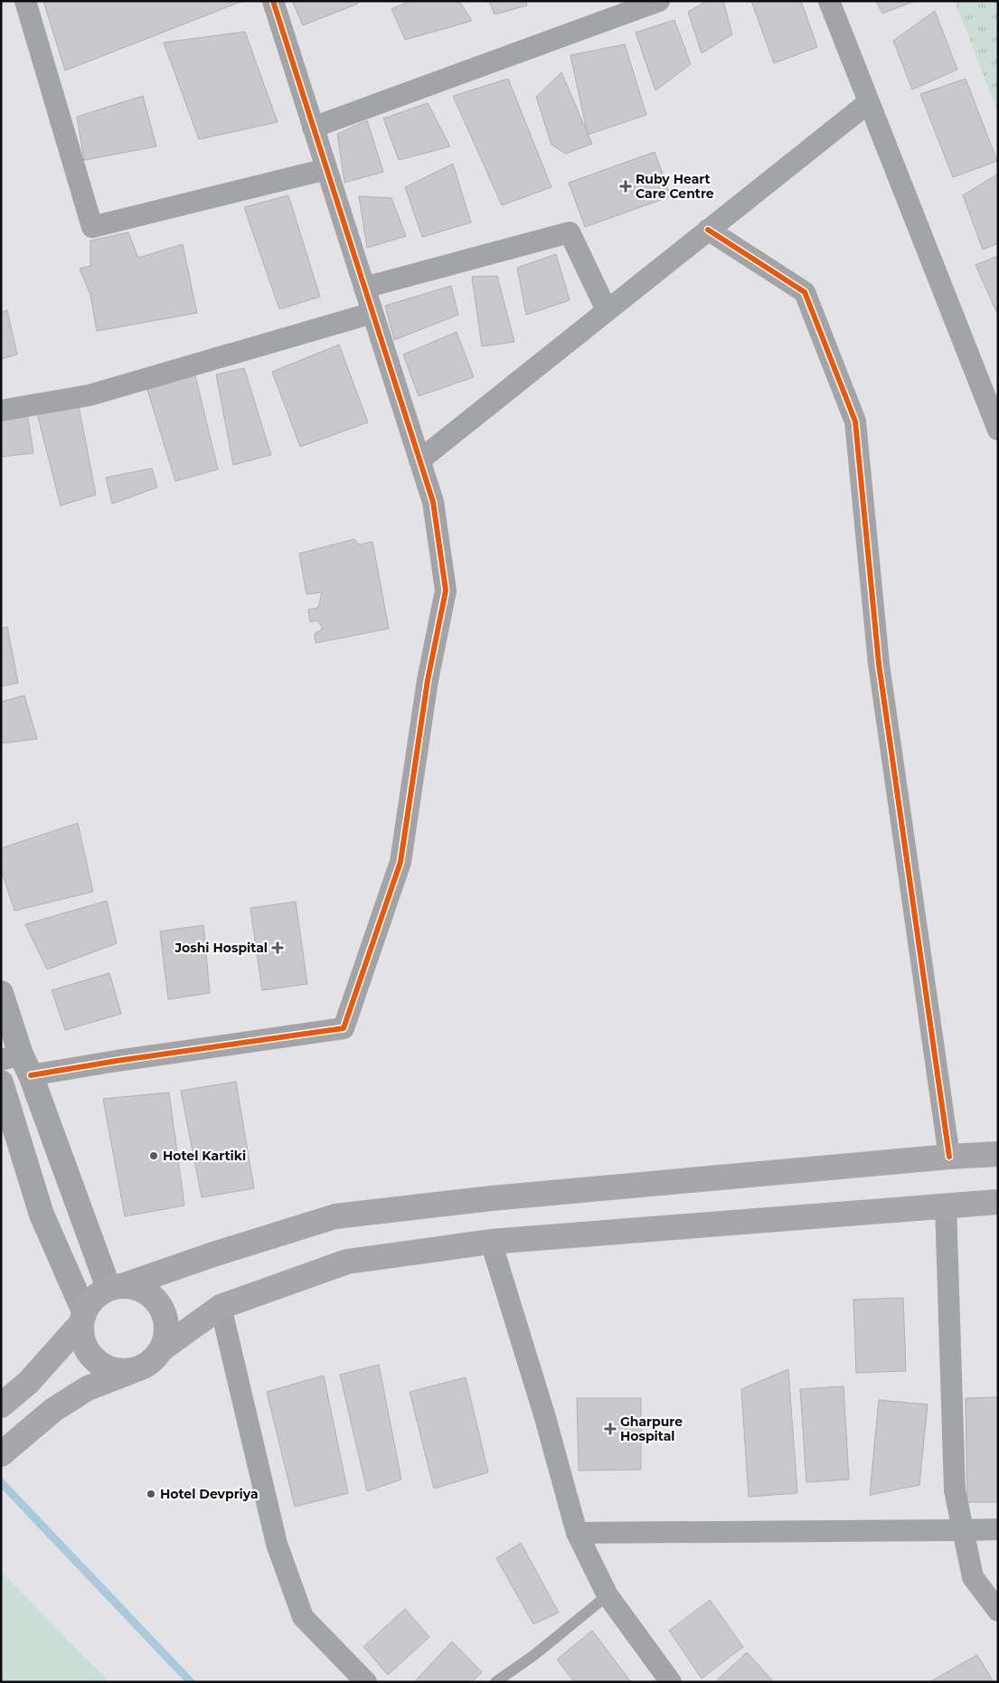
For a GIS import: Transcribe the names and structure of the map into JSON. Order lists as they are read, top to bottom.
{
  "places": {
    "health": ["Ruby Heart Care Centre", "Joshi Hospital", "Gharpure Hospital"],
    "other": ["Hotel Kartiki", "Hotel Devpriya"]
  }
}
